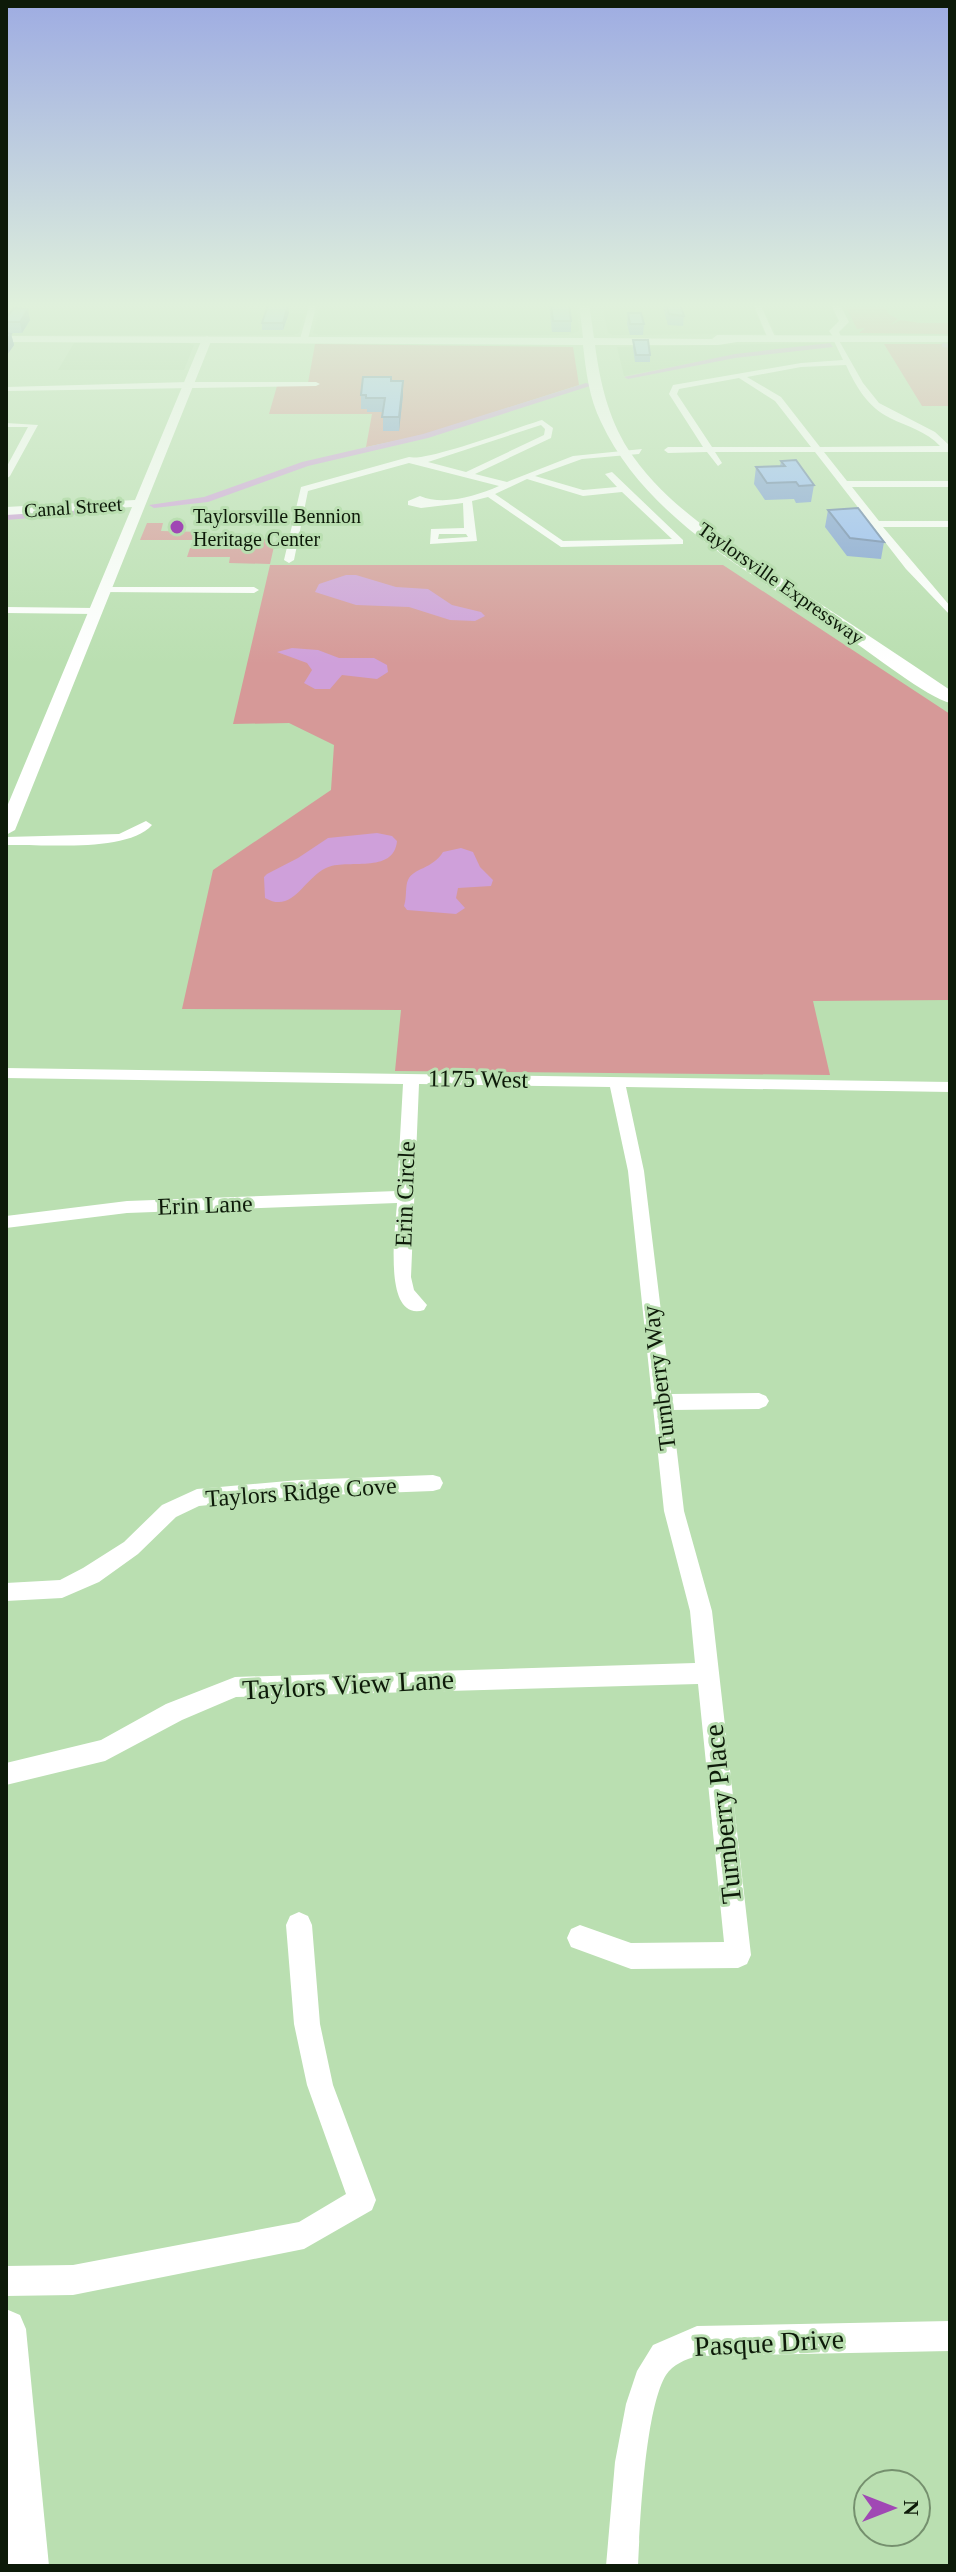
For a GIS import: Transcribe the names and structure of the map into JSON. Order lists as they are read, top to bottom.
{
  "streets": {
    "main road": ["Taylorsville Expressway"],
    "street": [
      "Canal Street",
      "1175 West",
      "Erin Circle",
      "Erin Lane",
      "Turnberry Way",
      "Taylors Ridge Cove",
      "Taylors View Lane",
      "Turnberry Place",
      "Pasque Drive"
    ]
  },
  "crossings": [
    ["1175 West", "Erin Circle"],
    ["1175 West", "Turnberry Way"],
    ["Erin Circle", "Erin Lane"],
    ["Turnberry Way", "Taylors View Lane"],
    ["Turnberry Way", "Turnberry Place"],
    ["Taylors View Lane", "Turnberry Place"]
  ],
  "places": ["Taylorsville Bennion Heritage Center"],
  "north": "right"
}
